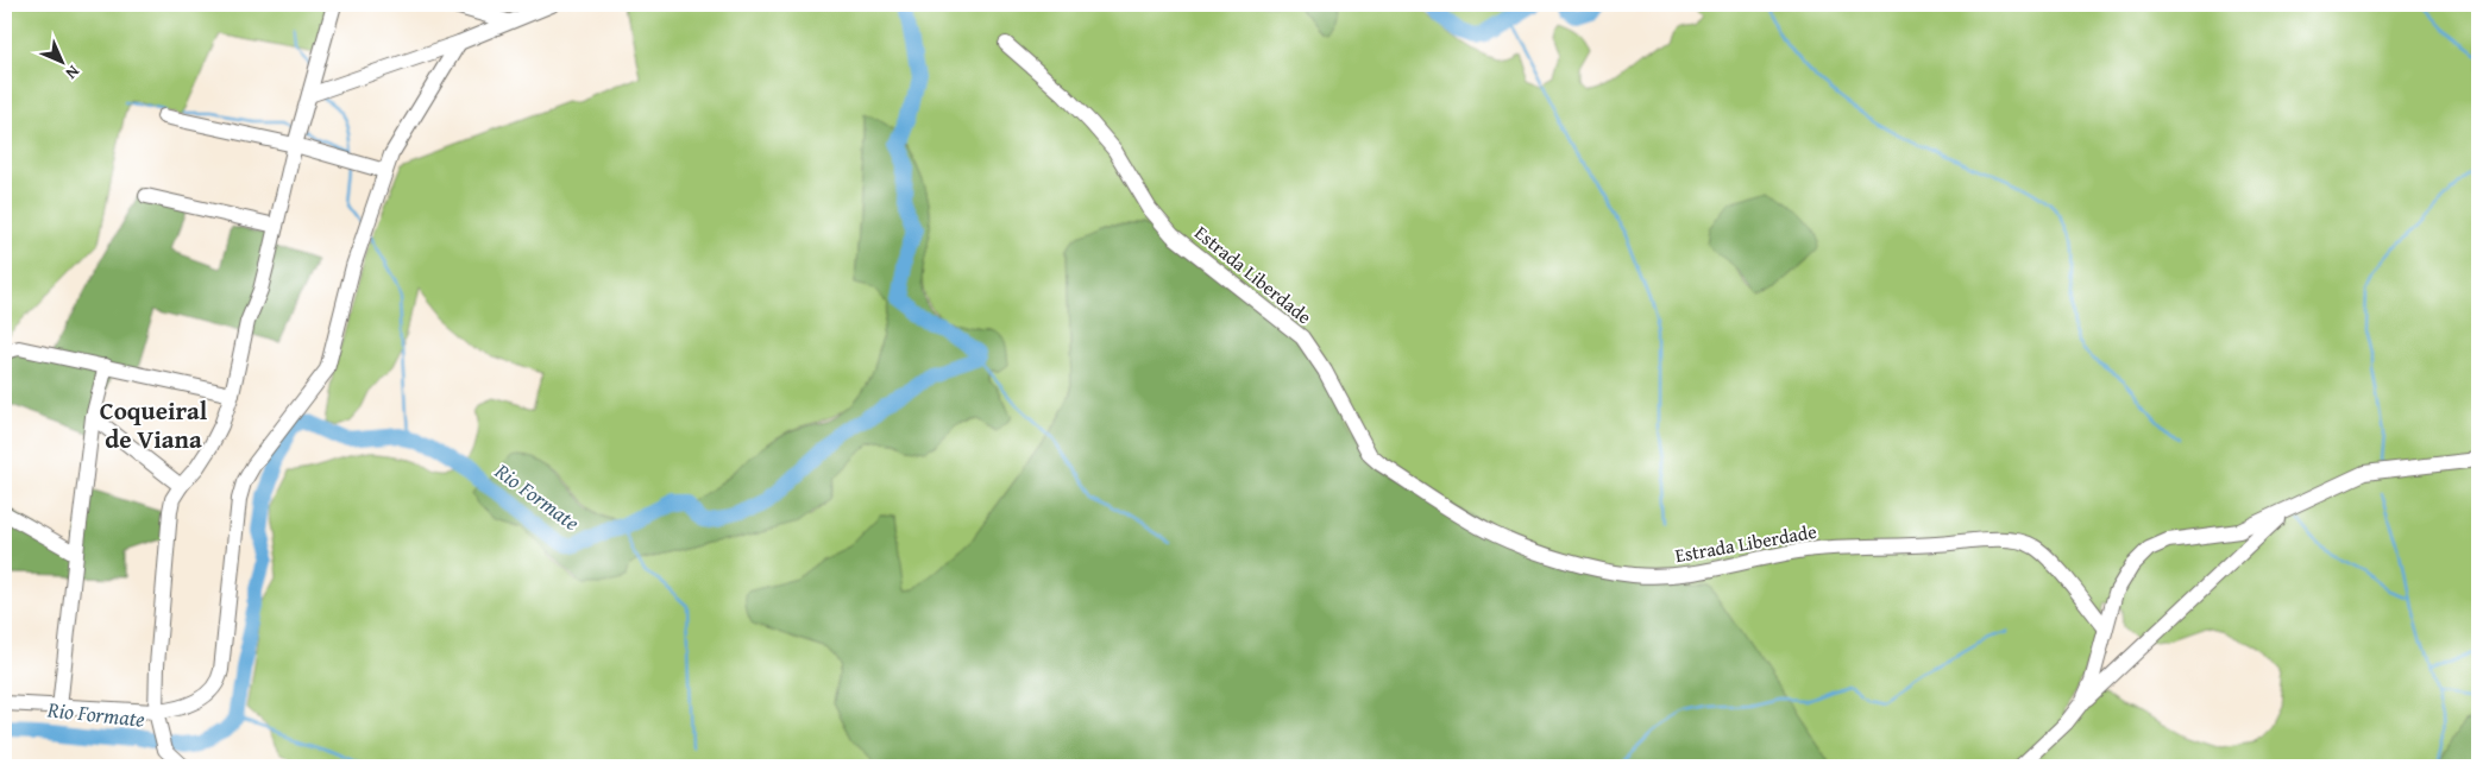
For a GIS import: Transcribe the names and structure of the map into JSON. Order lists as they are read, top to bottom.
{
  "streets": {
    "street": ["Estrada Liberdade"]
  },
  "districts": ["Coqueiral de Viana"],
  "water": ["Rio Formate"],
  "north": "bottom right"
}
